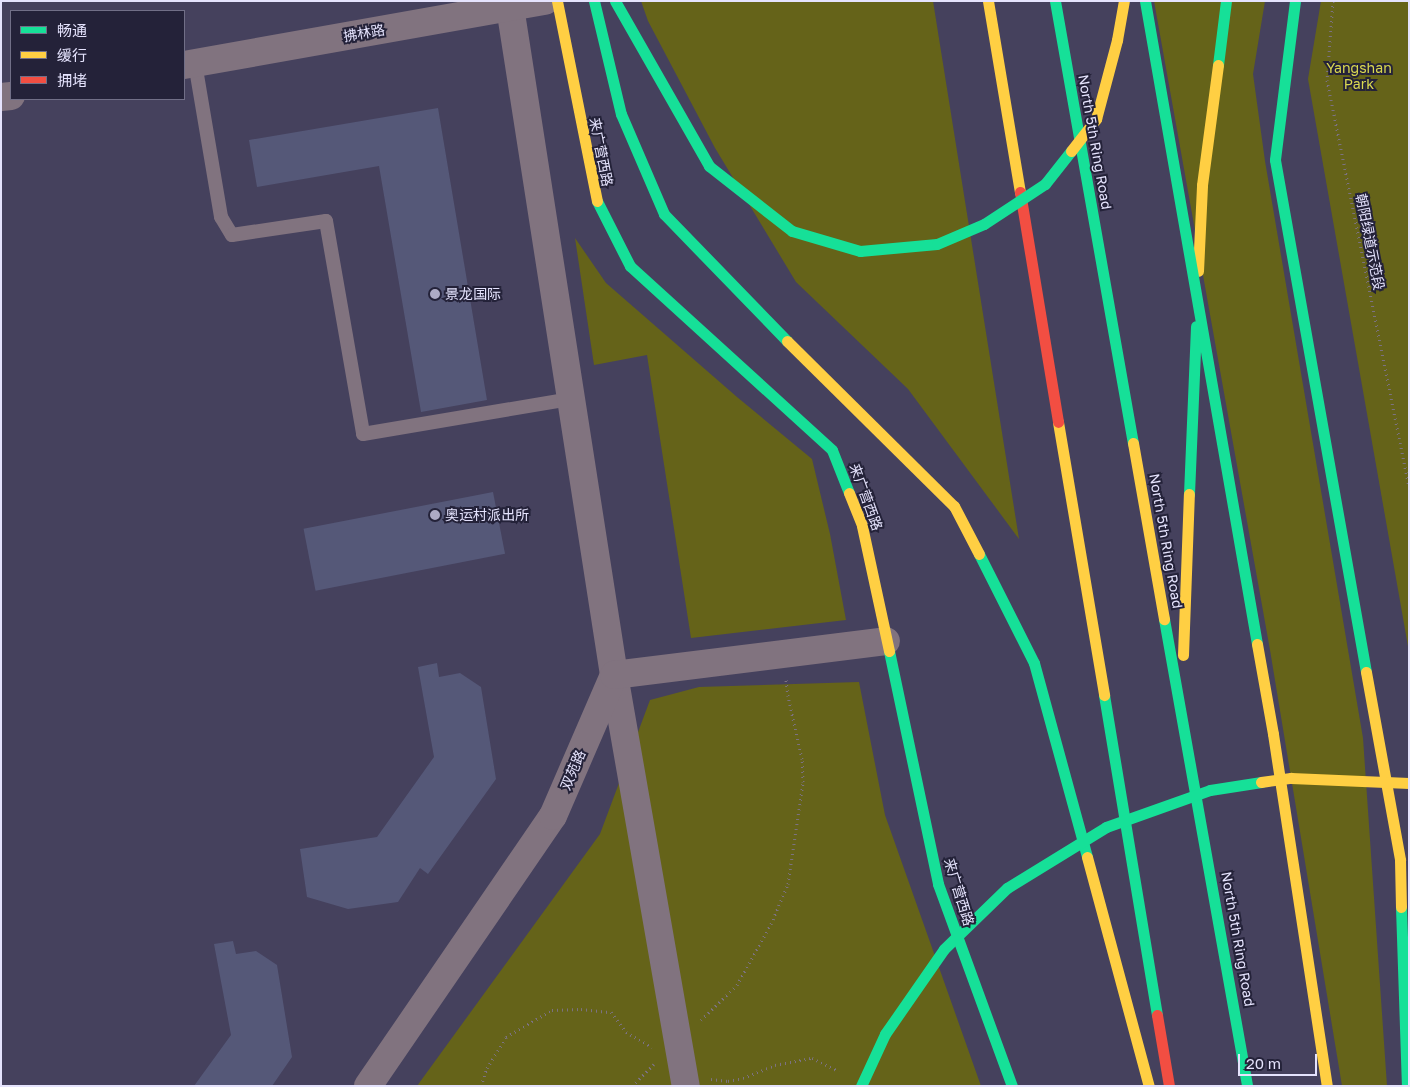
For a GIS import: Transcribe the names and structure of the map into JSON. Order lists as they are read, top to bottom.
{
  "streets": {
    "main road": ["North 5th Ring Road", "来广营西路"],
    "street": ["拂林路", "双苑路"],
    "path": ["朝阳绿道示范段"]
  },
  "parks": ["Yangshan Park"],
  "places": ["景龙国际", "奥运村派出所"],
  "legend": ["畅通", "缓行", "拥堵"],
  "scale_bar": "20 m"
}
